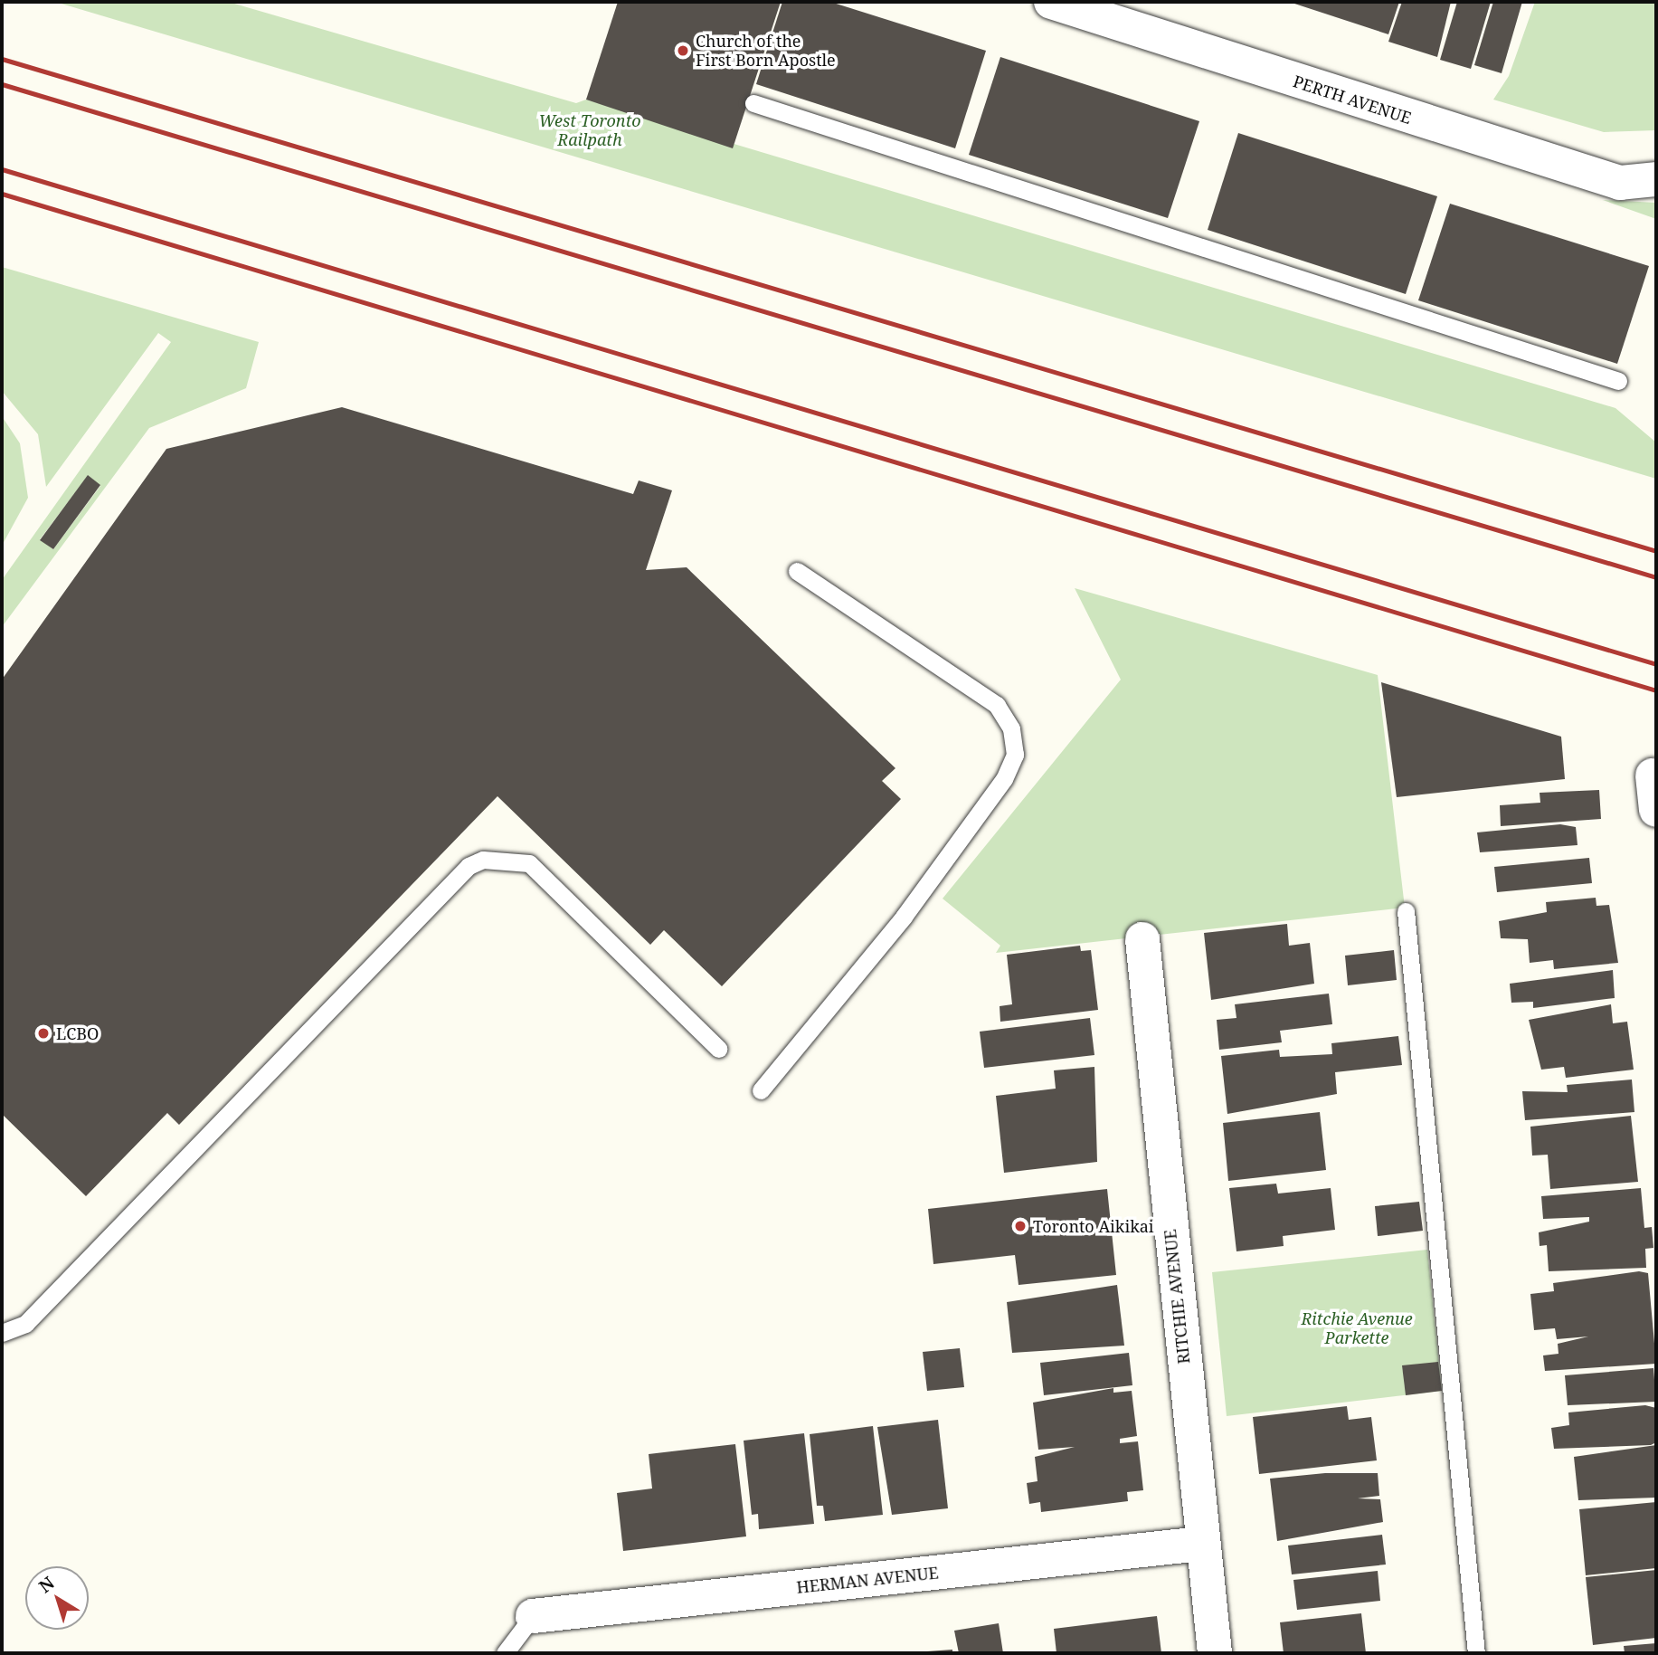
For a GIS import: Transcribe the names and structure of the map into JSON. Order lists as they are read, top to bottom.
{
  "streets": {
    "street": ["PERTH AVENUE", "RITCHIE AVENUE", "HERMAN AVENUE"]
  },
  "crossings": [
    ["RITCHIE AVENUE", "HERMAN AVENUE"]
  ],
  "parks": ["West Toronto Railpath", "Ritchie Avenue Parkette"],
  "places": ["Church of the First Born Apostle", "LCBO", "Toronto Aikikai"],
  "north": "top left"
}
